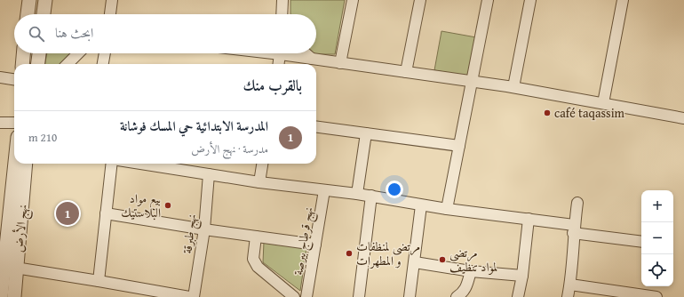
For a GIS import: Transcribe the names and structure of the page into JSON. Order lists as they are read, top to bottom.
{
  "streets": {
    "street": ["نهج الأرض", "نهج طبرقة", "نهج قرطاج بيرصة"]
  },
  "places": [
    "café taqassim",
    "بيع مواد البلاستيك",
    "مرتضى لمنظفات و المطهرات",
    "مرتضى لمواد تنظيف"
  ],
  "page": {
    "search": "ابحث هنا",
    "heading": "بالقرب منك",
    "list": [
      {
        "mark": "1",
        "name": "المدرسة الابتدائية حي المسك فوشانة",
        "note": "مدرسة · نهج الأرض",
        "value": "210 m"
      }
    ],
    "map_buttons": ["+", "−"],
    "pins": "1"
  }
}
